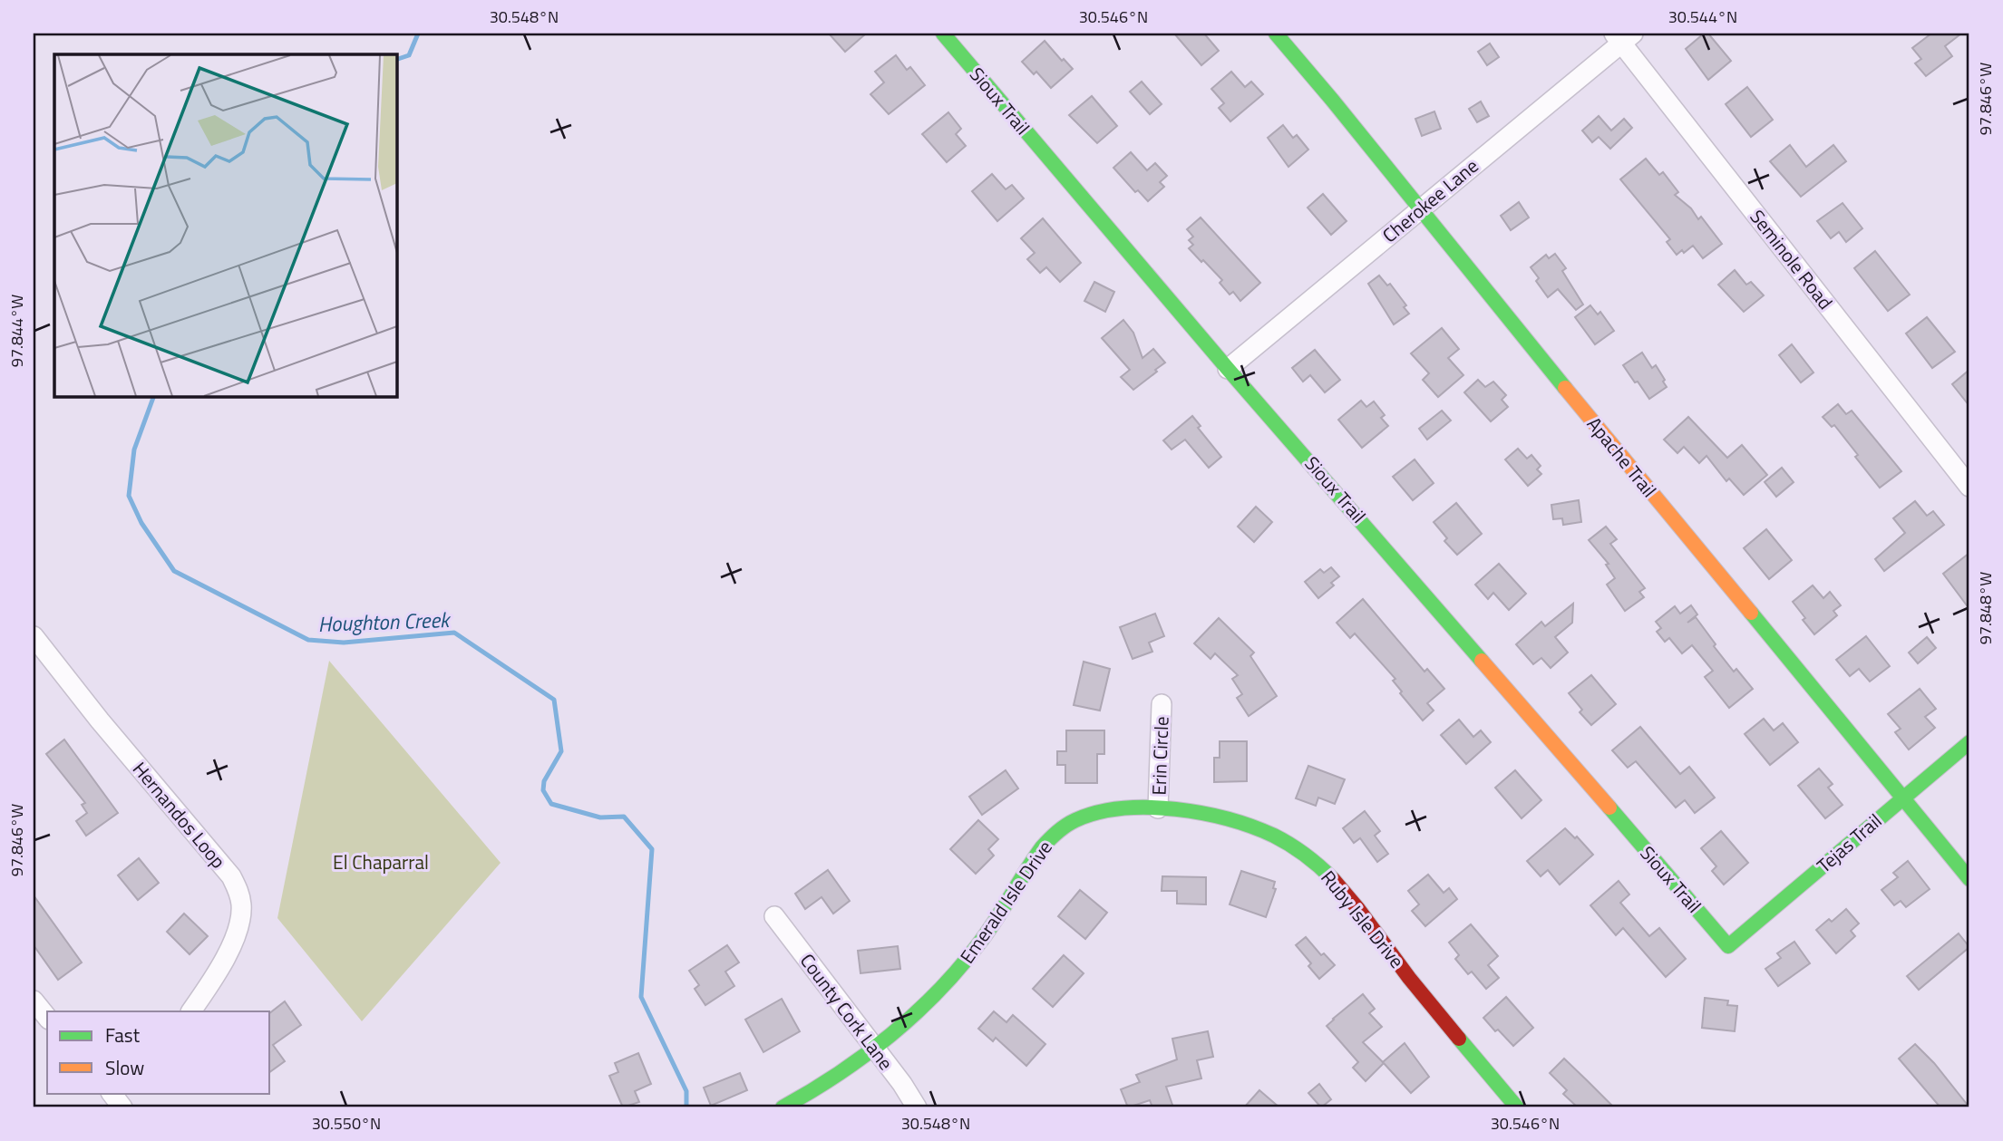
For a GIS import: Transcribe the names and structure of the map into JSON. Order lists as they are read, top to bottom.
{
  "streets": {
    "street": [
      "Sioux Trail",
      "Cherokee Lane",
      "Seminole Road",
      "Apache Trail",
      "Erin Circle",
      "Hernandos Loop",
      "Tejas Trail",
      "Emerald Isle Drive",
      "Ruby Isle Drive",
      "County Cork Lane"
    ]
  },
  "crossings": [
    ["Sioux Trail", "Cherokee Lane"],
    ["Sioux Trail", "Tejas Trail"],
    ["Cherokee Lane", "Seminole Road"],
    ["Cherokee Lane", "Apache Trail"],
    ["Apache Trail", "Tejas Trail"],
    ["Erin Circle", "Emerald Isle Drive"],
    ["Erin Circle", "Ruby Isle Drive"],
    ["Emerald Isle Drive", "Ruby Isle Drive"],
    ["Emerald Isle Drive", "County Cork Lane"]
  ],
  "water": ["Houghton Creek"],
  "parks": ["El Chaparral"],
  "legend": ["Fast", "Slow"],
  "coordinates": [
    "30.548°N",
    "30.546°N",
    "30.544°N",
    "97.846°W",
    "97.844°W",
    "97.848°W",
    "30.550°N"
  ]
}
